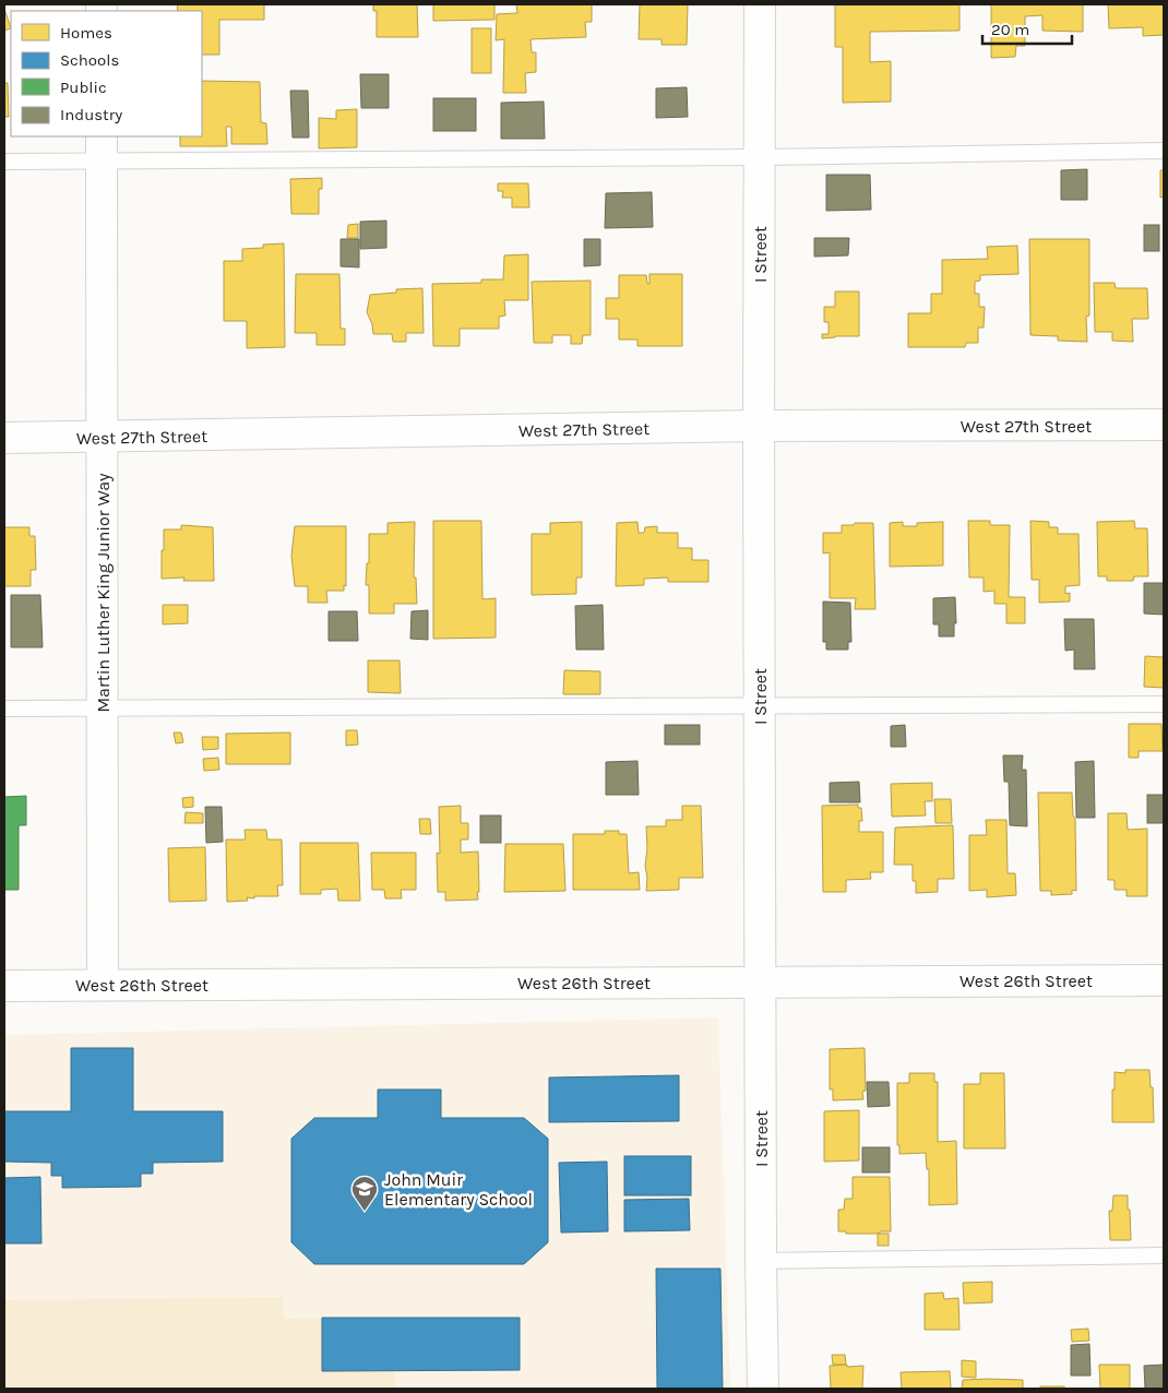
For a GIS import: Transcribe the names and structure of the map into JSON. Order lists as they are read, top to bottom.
{
  "streets": {
    "street": [
      "I Street",
      "West 27th Street",
      "Martin Luther King Junior Way",
      "West 26th Street"
    ]
  },
  "crossings": [
    ["I Street", "West 27th Street"],
    ["I Street", "West 26th Street"],
    ["West 27th Street", "Martin Luther King Junior Way"],
    ["Martin Luther King Junior Way", "West 26th Street"]
  ],
  "places": {
    "school or university": ["John Muir Elementary School"]
  },
  "legend": [
    "Homes",
    "Schools",
    "Public",
    "Industry"
  ],
  "scale_bar": "20 m"
}
